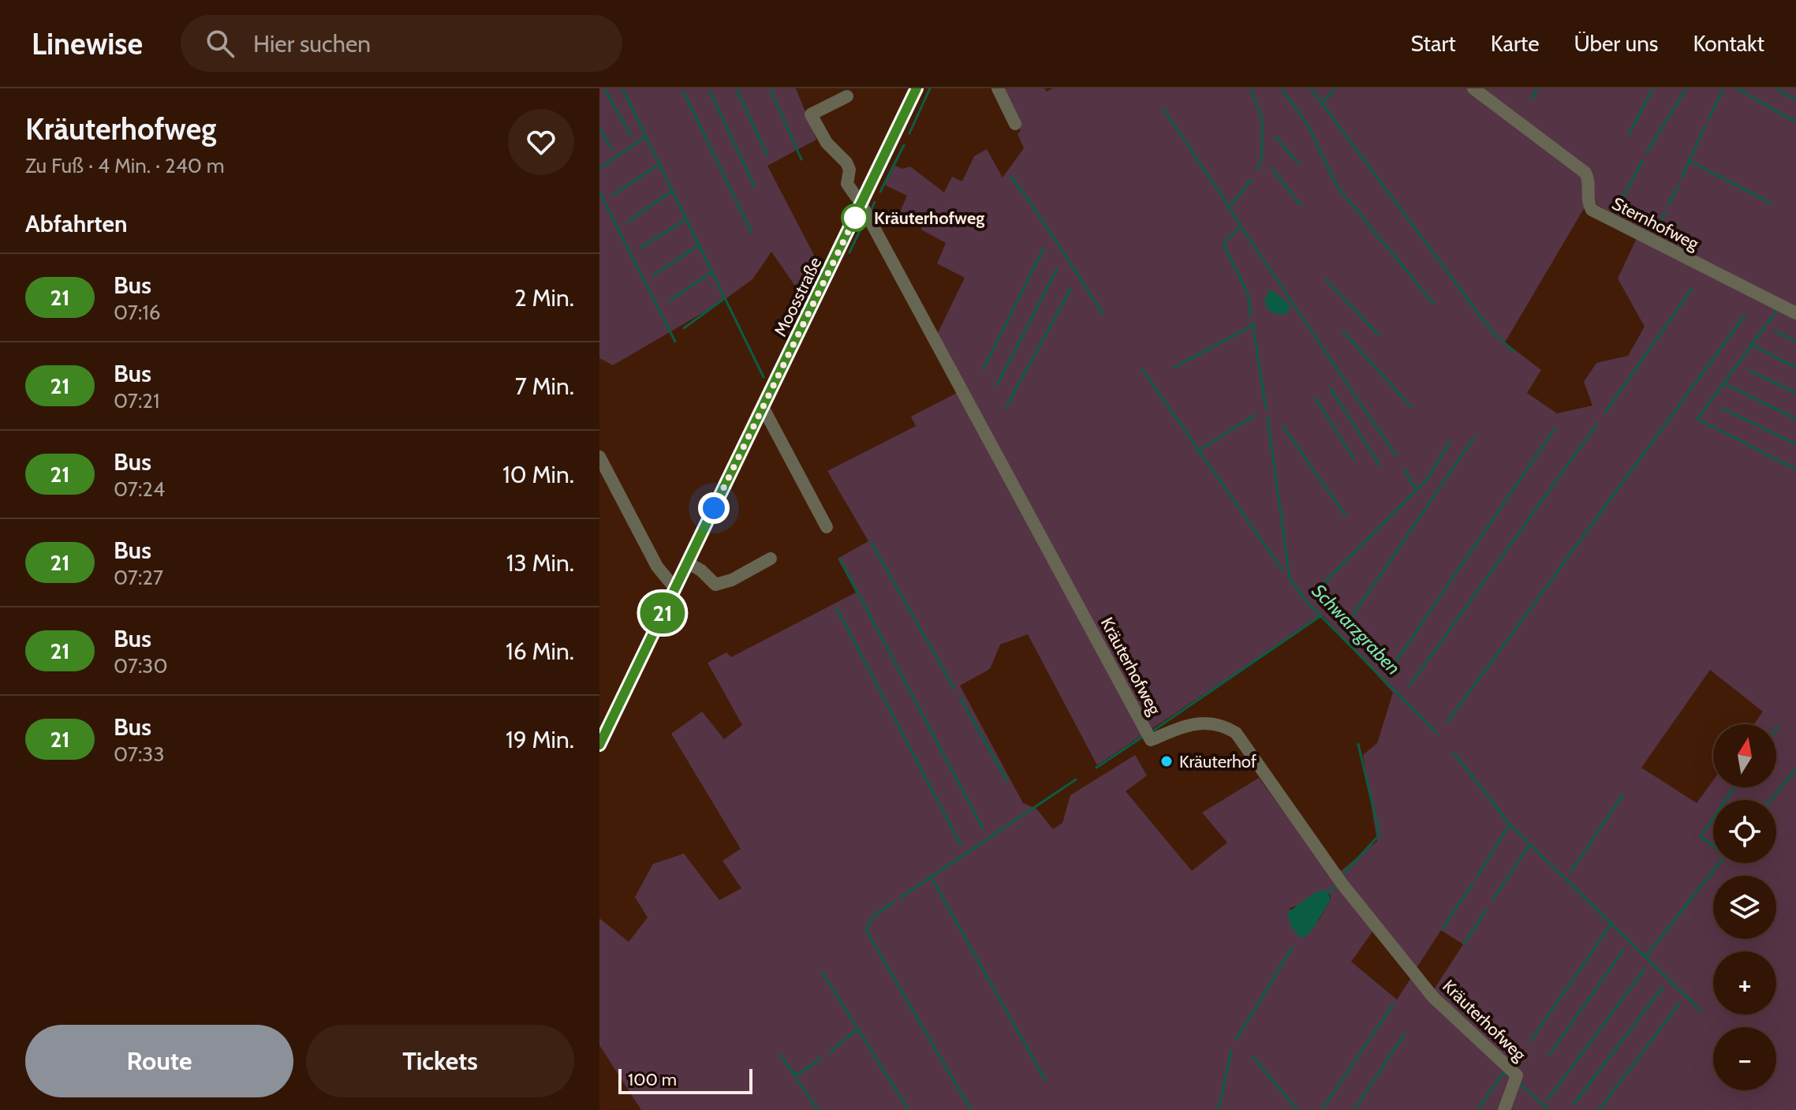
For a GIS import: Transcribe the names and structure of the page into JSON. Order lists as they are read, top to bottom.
{
  "streets": {
    "street": ["Sternhofweg", "Moosstraße", "Kräuterhofweg"]
  },
  "crossings": [
    ["Moosstraße", "Kräuterhofweg"]
  ],
  "water": ["Schwarzgraben"],
  "places": ["Kräuterhofweg", "Kräuterhof"],
  "lines": ["bus line 21"],
  "scale_bar": "100 m",
  "north": "top",
  "page": {
    "header": "Linewise",
    "search": "Hier suchen",
    "nav": [
      "Start",
      "Karte",
      "Über uns",
      "Kontakt"
    ],
    "heading": [
      ["Kräuterhofweg", "Zu Fuß · 4 Min. · 240 m"],
      "Abfahrten"
    ],
    "on_map": "21",
    "list": [
      {
        "mark": "21",
        "name": "Bus",
        "note": "07:16",
        "value": "2 Min."
      },
      {
        "mark": "21",
        "name": "Bus",
        "note": "07:21",
        "value": "7 Min."
      },
      {
        "mark": "21",
        "name": "Bus",
        "note": "07:24",
        "value": "10 Min."
      },
      {
        "mark": "21",
        "name": "Bus",
        "note": "07:27",
        "value": "13 Min."
      },
      {
        "mark": "21",
        "name": "Bus",
        "note": "07:30",
        "value": "16 Min."
      },
      {
        "mark": "21",
        "name": "Bus",
        "note": "07:33",
        "value": "19 Min."
      }
    ],
    "map_buttons": ["+", "−"],
    "buttons": ["Route", "Tickets"],
    "scale": "100 m"
  }
}
